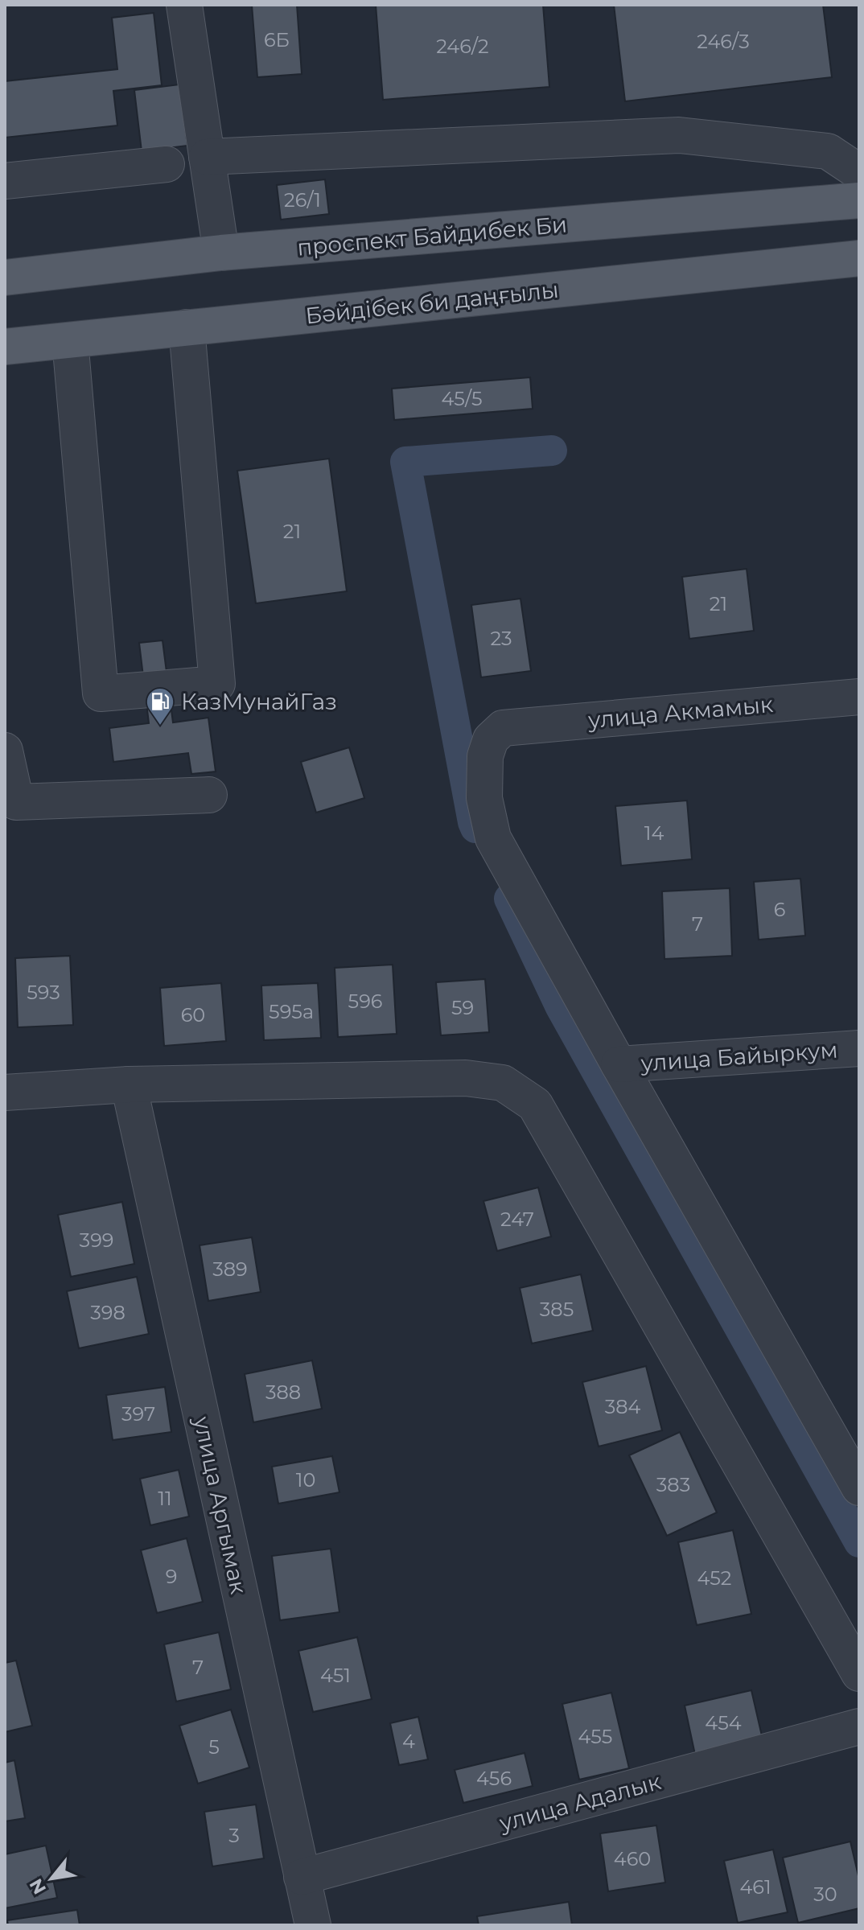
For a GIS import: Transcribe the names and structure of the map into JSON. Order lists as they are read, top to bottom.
{
  "streets": {
    "main road": ["проспект Байдибек Би", "Бәйдібек би даңғылы"],
    "street": [
      "улица Акмамык",
      "улица Байыркум",
      "улица Аргымак",
      "улица Адалык"
    ]
  },
  "crossings": [
    ["улица Акмамык", "улица Байыркум"],
    ["улица Аргымак", "улица Адалык"]
  ],
  "places": {
    "fuel station": ["КазМунайГаз"]
  },
  "house_numbers": [
    "6Б",
    "246/3",
    "246/2",
    "26/1",
    "45/5",
    "21",
    "21",
    "23",
    "14",
    "6",
    "7",
    "593",
    "596",
    "59",
    "595а",
    "60",
    "247",
    "399",
    "389",
    "385",
    "398",
    "388",
    "384",
    "397",
    "10",
    "383",
    "11",
    "9",
    "452",
    "7",
    "451",
    "454",
    "455",
    "4",
    "5",
    "456",
    "3",
    "460",
    "461",
    "30"
  ],
  "north": "bottom left"
}
